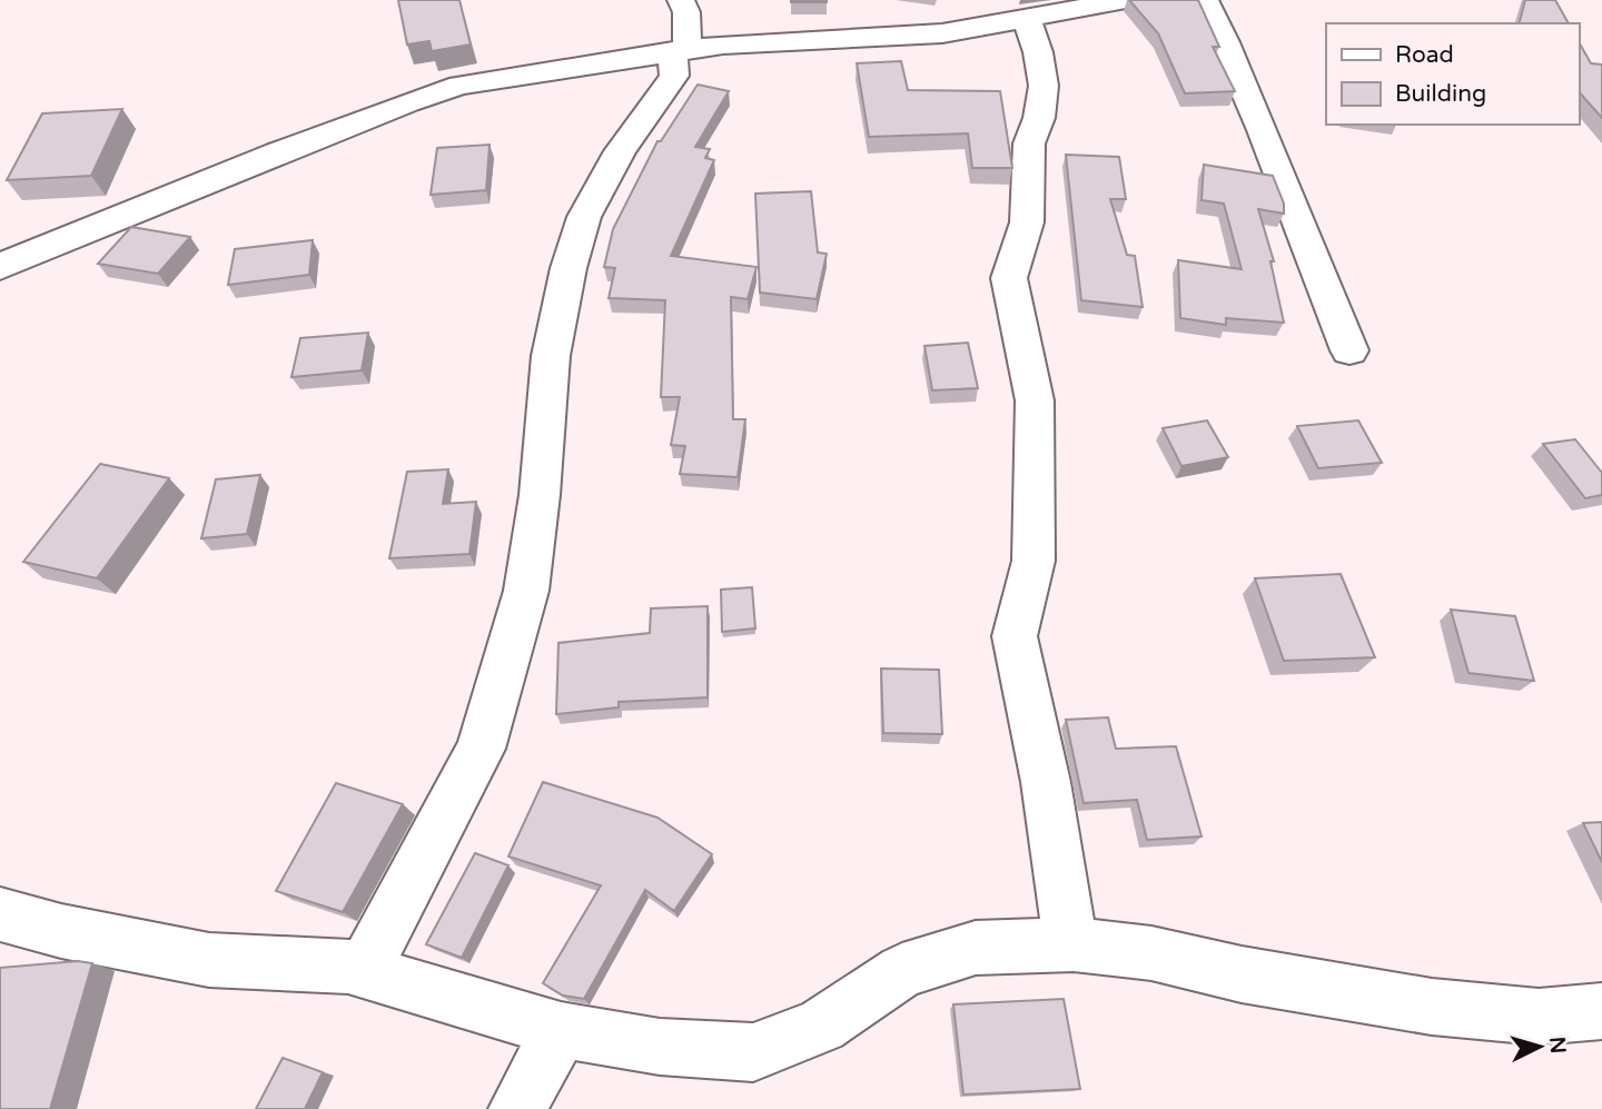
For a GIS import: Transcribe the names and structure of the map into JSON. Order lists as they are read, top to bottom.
{
  "legend": ["Road", "Building"],
  "north": "right"
}
